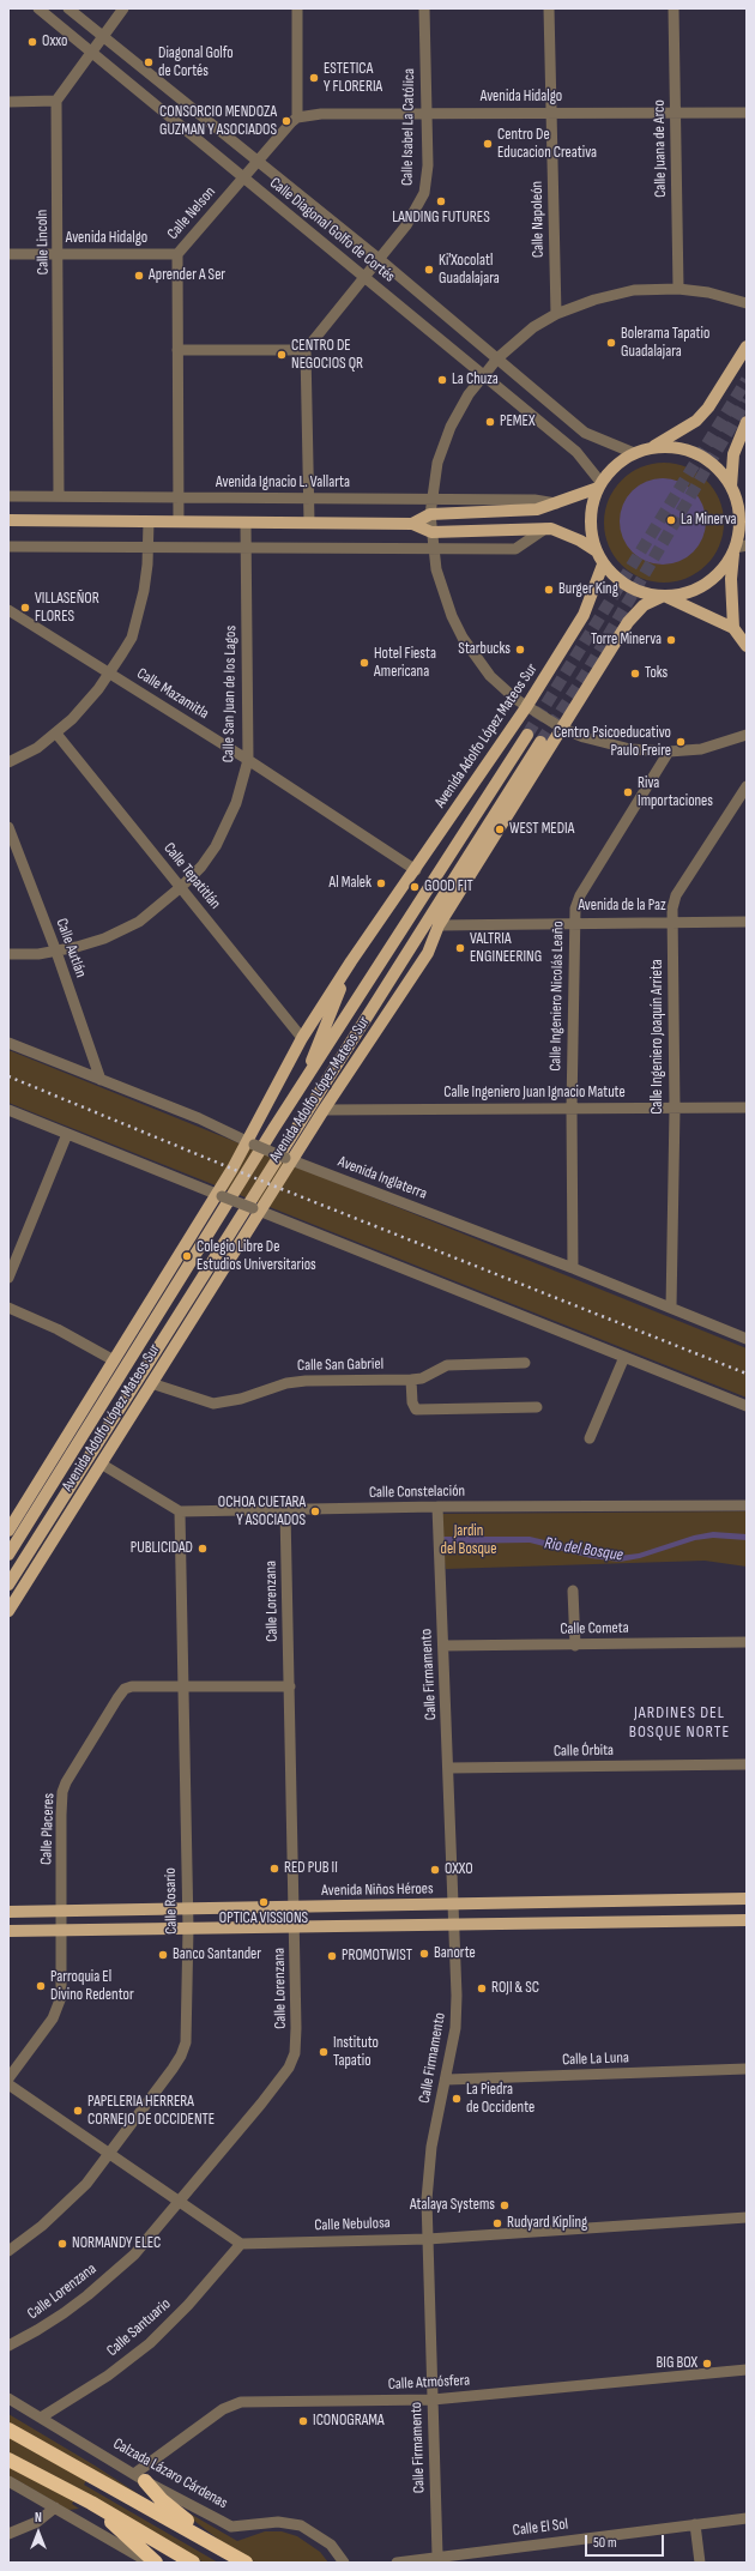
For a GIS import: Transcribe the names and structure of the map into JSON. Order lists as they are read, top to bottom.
{
  "streets": {
    "main road": ["Avenida Ignacio L. Vallarta", "Avenida Adolfo López Mateos Sur", "Avenida Niños Héroes"],
    "street": [
      "Avenida Hidalgo",
      "Calle Isabel La Católica",
      "Calle Juana de Arco",
      "Calle Nelson",
      "Calle Napoleón",
      "Calle Diagonal Golfo de Cortés",
      "Calle Lincoln",
      "Calle Mazamitla",
      "Calle San Juan de los Lagos",
      "Calle Tepatitlán",
      "Avenida de la Paz",
      "Calle Autlán",
      "Calle Ingeniero Nicolás Leaño",
      "Calle Ingeniero Joaquín Arrieta",
      "Calle Ingeniero Juan Ignacio Matute",
      "Avenida Inglaterra",
      "Calle San Gabriel",
      "Calle Constelación",
      "Calle Lorenzana",
      "Calle Cometa",
      "Calle Firmamento",
      "Calle Órbita",
      "Calle Placeres",
      "Calle Rosario",
      "Calle La Luna",
      "Calle Nebulosa",
      "Calle Santuario",
      "Calle Atmósfera",
      "Calzada Lázaro Cárdenas",
      "Calle El Sol"
    ]
  },
  "crossings": [
    ["Avenida Hidalgo", "Calle Isabel La Católica"],
    ["Avenida Hidalgo", "Calle Juana de Arco"],
    ["Avenida Hidalgo", "Calle Nelson"],
    ["Avenida Hidalgo", "Calle Napoleón"],
    ["Avenida Hidalgo", "Calle Lincoln"],
    ["Calle Isabel La Católica", "Calle Diagonal Golfo de Cortés"],
    ["Calle Nelson", "Calle Diagonal Golfo de Cortés"],
    ["Calle Nelson", "Avenida Ignacio L. Vallarta"],
    ["Calle Diagonal Golfo de Cortés", "Avenida Ignacio L. Vallarta"],
    ["Calle Diagonal Golfo de Cortés", "Avenida Adolfo López Mateos Sur"],
    ["Calle Lincoln", "Avenida Ignacio L. Vallarta"],
    ["Avenida Ignacio L. Vallarta", "Calle San Juan de los Lagos"],
    ["Avenida Ignacio L. Vallarta", "Avenida Adolfo López Mateos Sur"],
    ["Calle Mazamitla", "Calle San Juan de los Lagos"],
    ["Calle Mazamitla", "Avenida Adolfo López Mateos Sur"],
    ["Calle San Juan de los Lagos", "Calle Tepatitlán"],
    ["Calle San Juan de los Lagos", "Calle Autlán"],
    ["Avenida Adolfo López Mateos Sur", "Calle Tepatitlán"],
    ["Avenida Adolfo López Mateos Sur", "Avenida de la Paz"],
    ["Avenida Adolfo López Mateos Sur", "Calle Ingeniero Juan Ignacio Matute"],
    ["Avenida Adolfo López Mateos Sur", "Avenida Inglaterra"],
    ["Avenida Adolfo López Mateos Sur", "Calle San Gabriel"],
    ["Avenida de la Paz", "Calle Ingeniero Nicolás Leaño"],
    ["Avenida de la Paz", "Calle Ingeniero Joaquín Arrieta"],
    ["Calle Autlán", "Avenida Inglaterra"],
    ["Calle Ingeniero Nicolás Leaño", "Calle Ingeniero Juan Ignacio Matute"],
    ["Calle Ingeniero Nicolás Leaño", "Avenida Inglaterra"],
    ["Calle Ingeniero Joaquín Arrieta", "Calle Ingeniero Juan Ignacio Matute"],
    ["Calle Ingeniero Joaquín Arrieta", "Avenida Inglaterra"],
    ["Calle Constelación", "Calle Lorenzana"],
    ["Calle Constelación", "Calle Firmamento"],
    ["Calle Constelación", "Calle Rosario"],
    ["Calle Lorenzana", "Calle Placeres"],
    ["Calle Lorenzana", "Avenida Niños Héroes"],
    ["Calle Cometa", "Calle Firmamento"],
    ["Calle Firmamento", "Calle Órbita"],
    ["Calle Firmamento", "Avenida Niños Héroes"],
    ["Calle Firmamento", "Calle La Luna"],
    ["Calle Firmamento", "Calle Nebulosa"],
    ["Calle Firmamento", "Calle Atmósfera"],
    ["Calle Firmamento", "Calle El Sol"],
    ["Calle Placeres", "Avenida Niños Héroes"],
    ["Calle Placeres", "Calle Rosario"],
    ["Avenida Niños Héroes", "Calle Rosario"],
    ["Calle Nebulosa", "Calle Santuario"],
    ["Calle Santuario", "Calzada Lázaro Cárdenas"],
    ["Calle Atmósfera", "Calzada Lázaro Cárdenas"]
  ],
  "districts": ["JARDINES DEL BOSQUE NORTE"],
  "water": ["Rio del Bosque"],
  "parks": ["Jardin del Bosque"],
  "places": [
    "Oxxo",
    "Diagonal Golfo de Cortés",
    "ESTETICA Y FLORERIA",
    "CONSORCIO MENDOZA GUZMAN Y ASOCIADOS",
    "Centro De Educacion Creativa",
    "LANDING FUTURES",
    "Ki'Xocolatl Guadalajara",
    "Aprender A Ser",
    "Bolerama Tapatio Guadalajara",
    "CENTRO DE NEGOCIOS QR",
    "La Chuza",
    "PEMEX",
    "La Minerva",
    "Burger King",
    "VILLASEÑOR FLORES",
    "Torre Minerva",
    "Starbucks",
    "Hotel Fiesta Americana",
    "Toks",
    "Centro Psicoeducativo Paulo Freire",
    "Riva Importaciones",
    "WEST MEDIA",
    "Al Malek",
    "GOOD FIT",
    "VALTRIA ENGINEERING",
    "Colegio Libre De Estudios Universitarios",
    "OCHOA CUETARA Y ASOCIADOS",
    "PUBLICIDAD",
    "RED PUB II",
    "OXXO",
    "OPTICA VISSIONS",
    "Banorte",
    "Banco Santander",
    "PROMOTWIST",
    "Parroquia El Divino Redentor",
    "ROJI & SC",
    "Instituto Tapatio",
    "La Piedra de Occidente",
    "PAPELERIA HERRERA CORNEJO DE OCCIDENTE",
    "Atalaya Systems",
    "Rudyard Kipling",
    "NORMANDY ELEC",
    "BIG BOX",
    "ICONOGRAMA"
  ],
  "scale_bar": "50 m",
  "north": "top"
}
